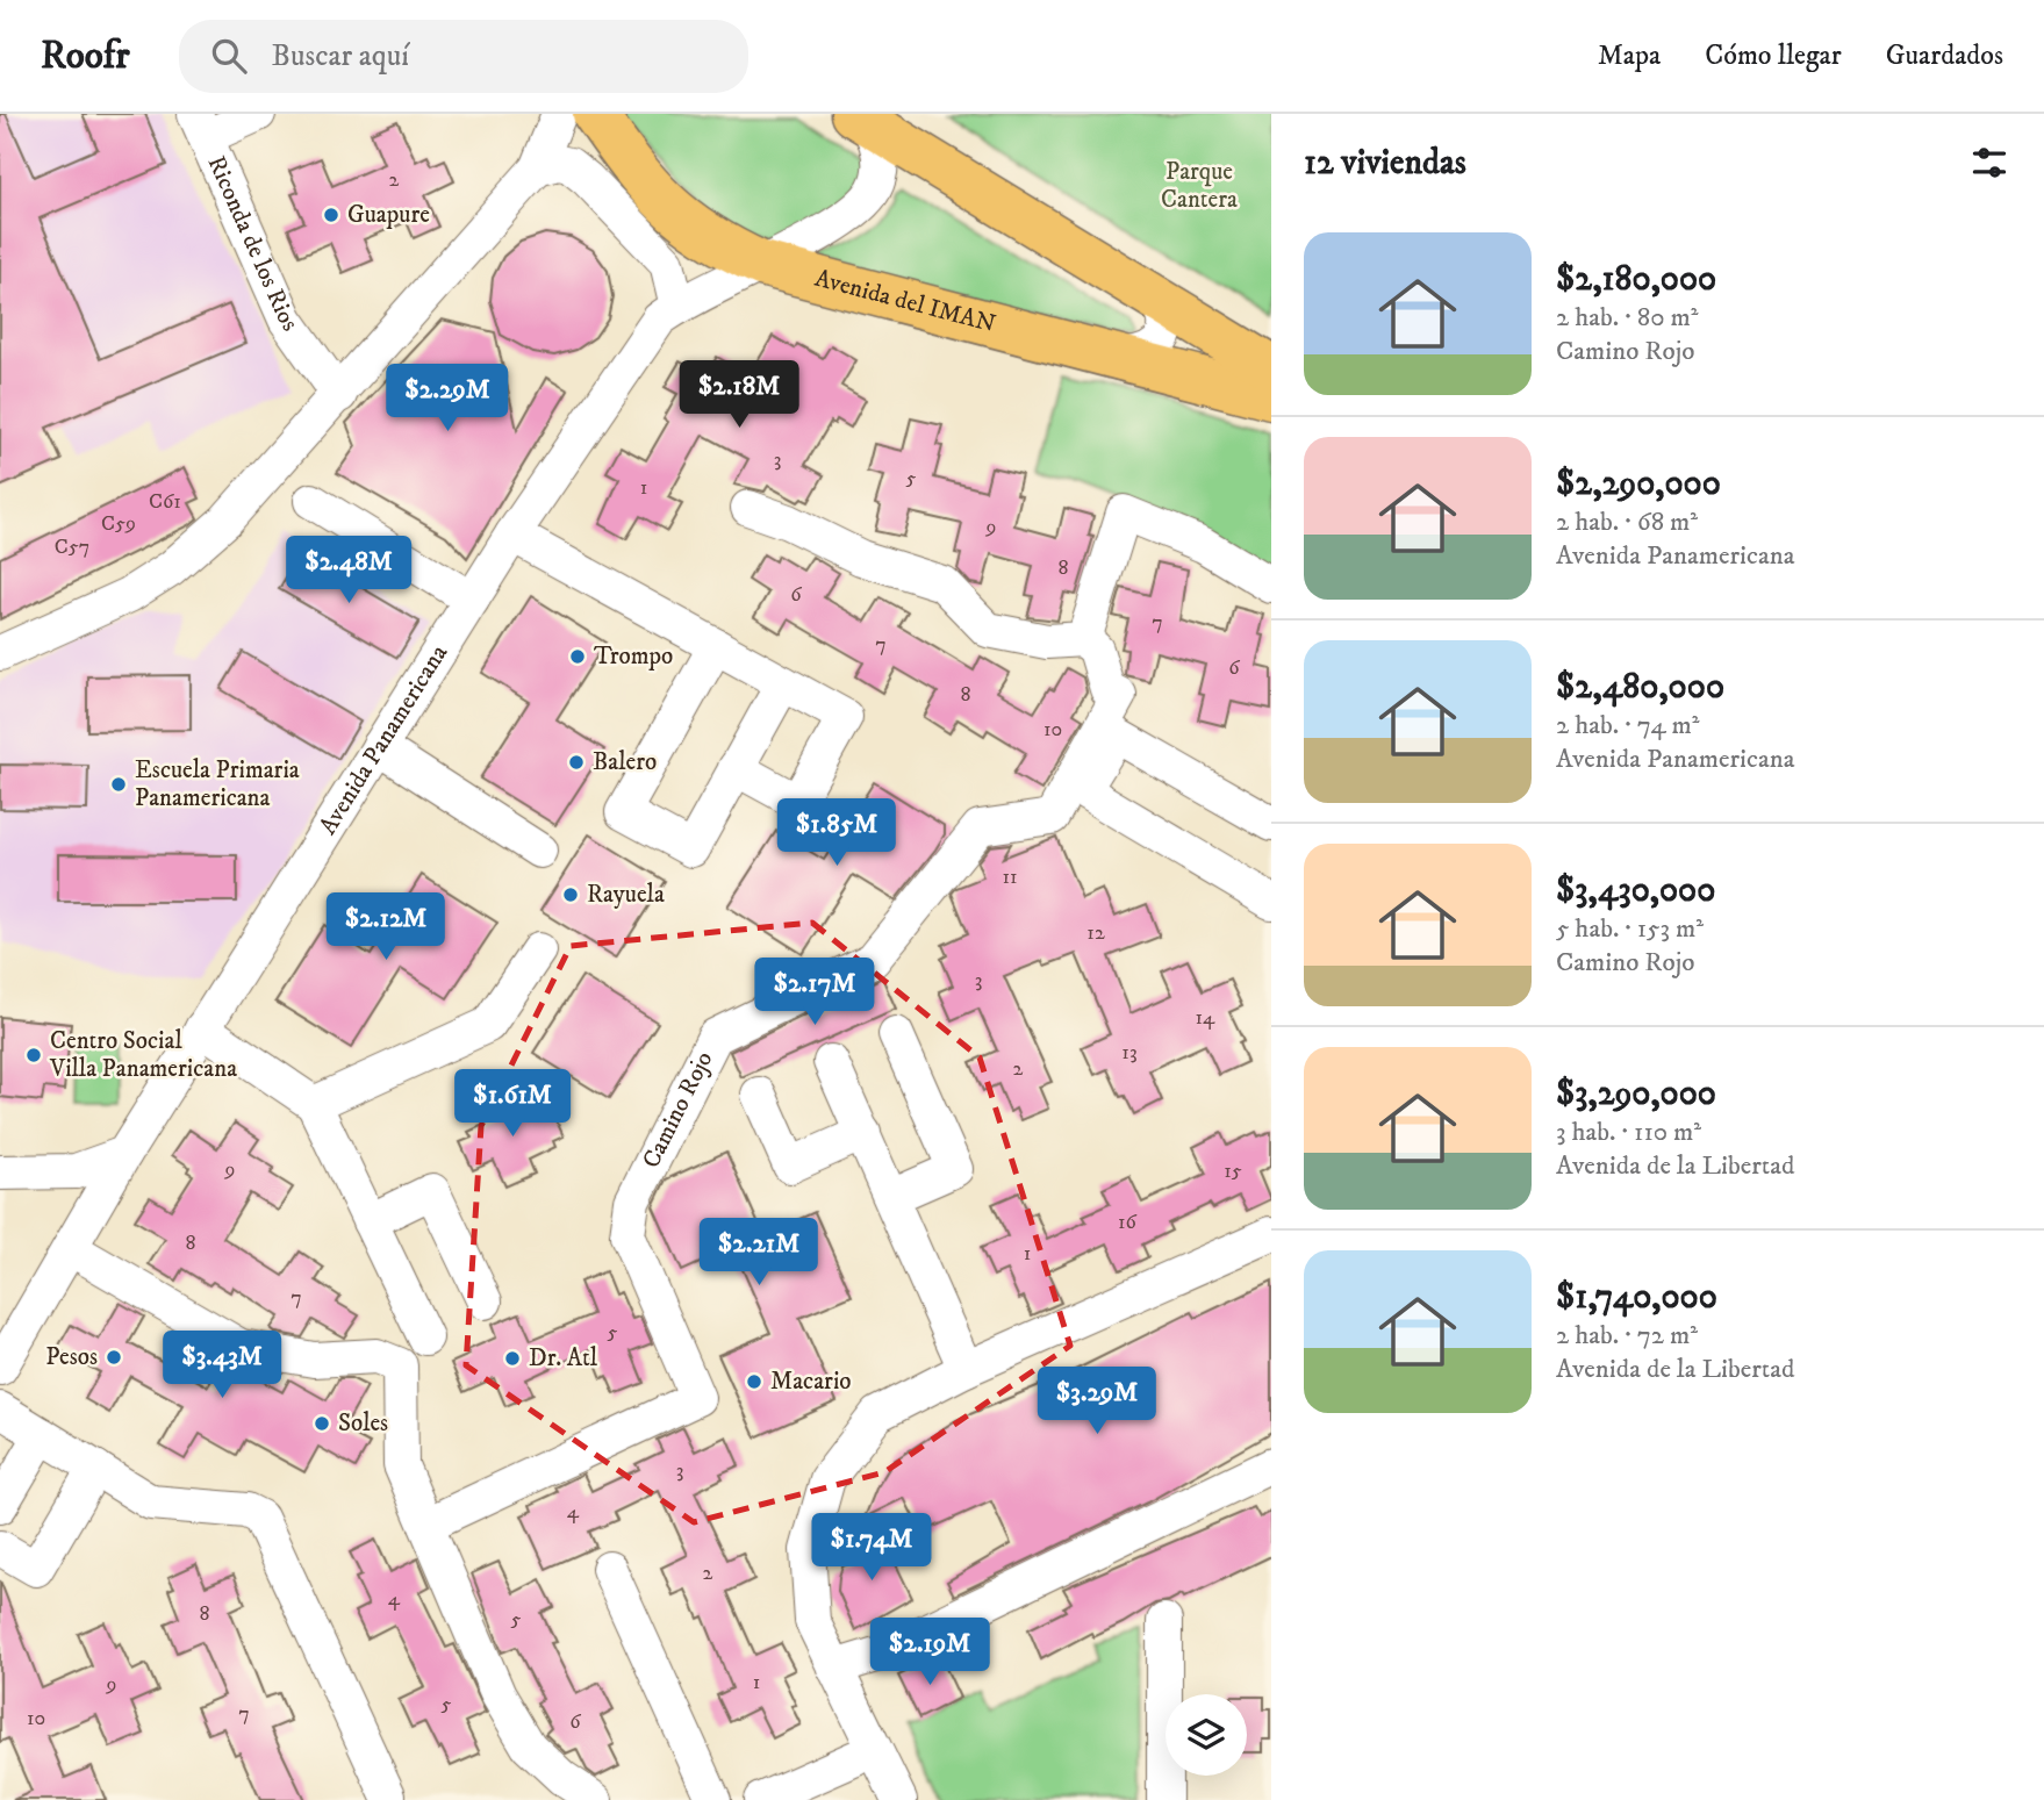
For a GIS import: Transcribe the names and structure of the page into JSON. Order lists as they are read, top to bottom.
{
  "streets": {
    "main road": ["Avenida del IMAN"],
    "street": ["Riconda de los Rios", "Avenida Panamericana", "Camino Rojo"]
  },
  "crossings": [
    ["Avenida del IMAN", "Avenida Panamericana"]
  ],
  "parks": ["Parque Cantera"],
  "places": [
    "Guapure",
    "Trompo",
    "Balero",
    "Escuela Primaria Panamericana",
    "Rayuela",
    "Centro Social Villa Panamericana",
    "Pesos",
    "Dr. Atl",
    "Macario",
    "Soles"
  ],
  "house_numbers": [
    "2",
    "3",
    "5",
    "1",
    "C61",
    "C59",
    "9",
    "C57",
    "8",
    "6",
    "7",
    "7",
    "6",
    "8",
    "10",
    "11",
    "12",
    "3",
    "14",
    "13",
    "2",
    "9",
    "15",
    "16",
    "8",
    "1",
    "7",
    "5",
    "3",
    "4",
    "2",
    "4",
    "8",
    "5",
    "1",
    "9",
    "5",
    "7",
    "10",
    "6"
  ],
  "page": {
    "header": "Roofr",
    "search": "Buscar aquí",
    "nav": ["Mapa", "Cómo llegar", "Guardados"],
    "heading": "12 viviendas",
    "list": [
      {
        "name": "$2,180,000",
        "note": "2 hab. · 80 m² · Camino Rojo"
      },
      {
        "name": "$2,290,000",
        "note": "2 hab. · 68 m² · Avenida Panamericana"
      },
      {
        "name": "$2,480,000",
        "note": "2 hab. · 74 m² · Avenida Panamericana"
      },
      {
        "name": "$3,430,000",
        "note": "5 hab. · 153 m² · Camino Rojo"
      },
      {
        "name": "$3,290,000",
        "note": "3 hab. · 110 m² · Avenida de la Libertad"
      },
      {
        "name": "$1,740,000",
        "note": "2 hab. · 72 m² · Avenida de la Libertad"
      }
    ],
    "price": [
      "$2.18M",
      "$2.29M",
      "$2.48M",
      "$1.85M",
      "$2.12M",
      "$2.17M",
      "$1.61M",
      "$2.21M",
      "$3.43M",
      "$3.29M",
      "$1.74M",
      "$2.19M"
    ]
  }
}
